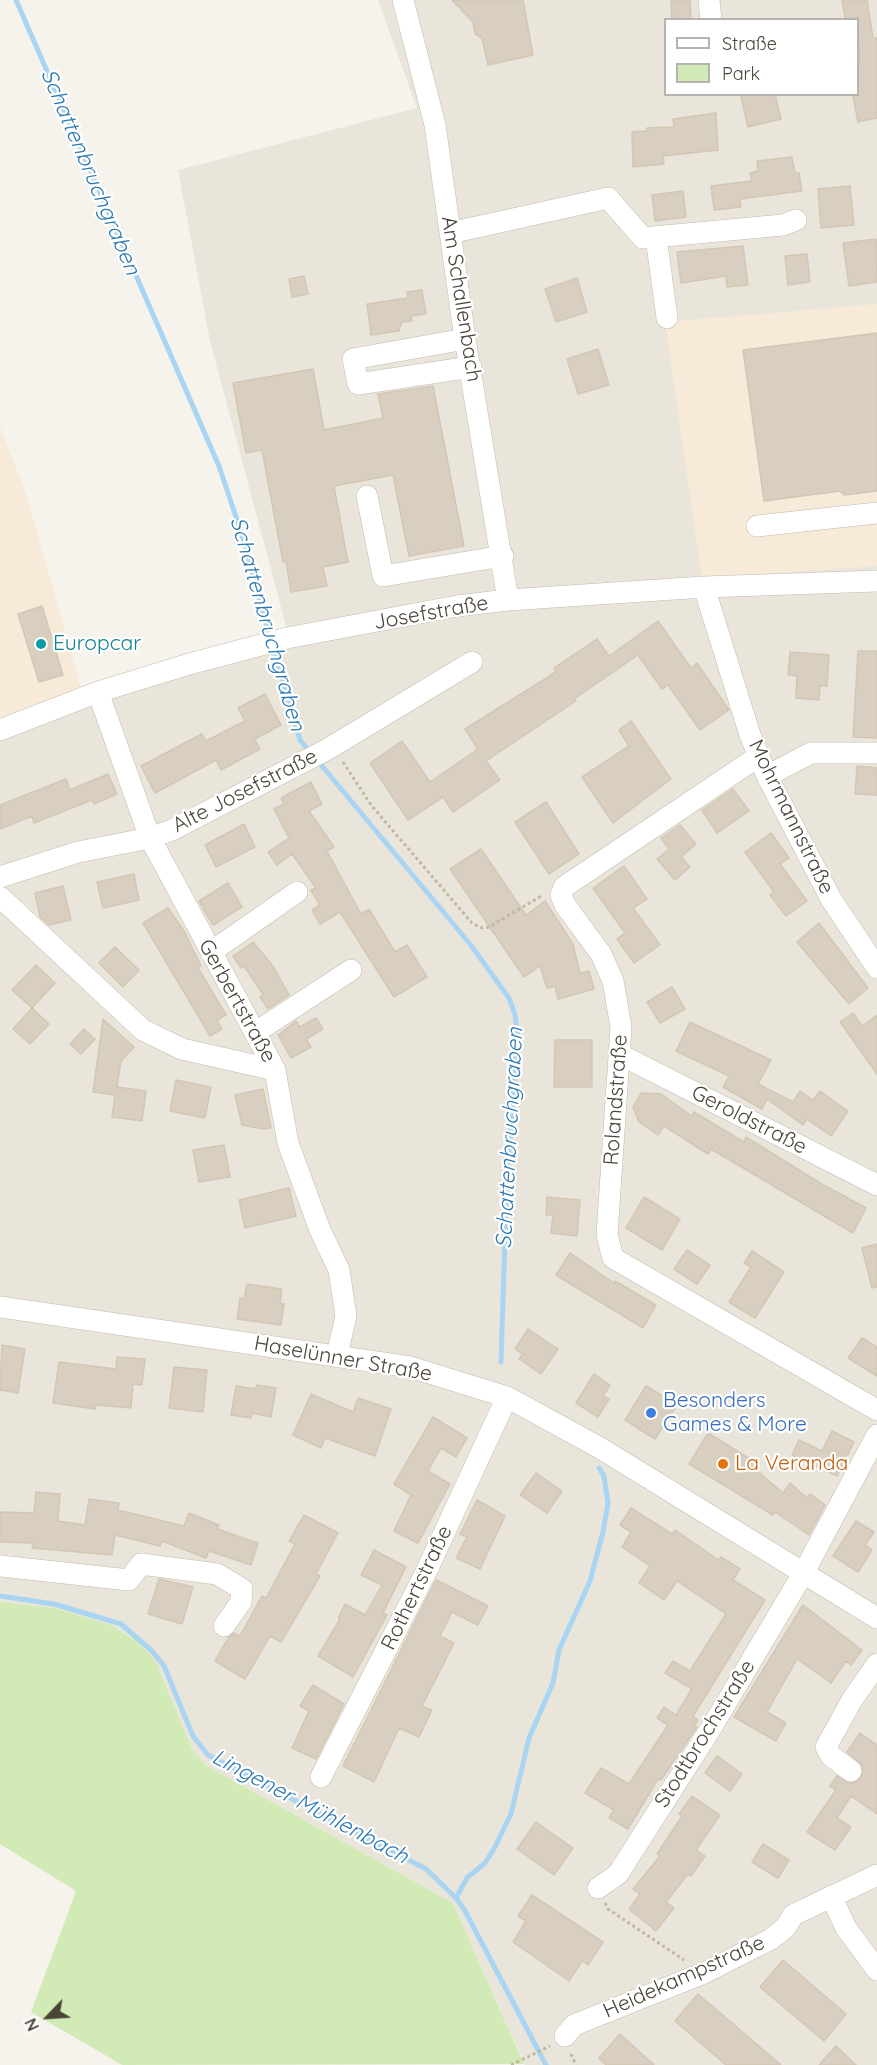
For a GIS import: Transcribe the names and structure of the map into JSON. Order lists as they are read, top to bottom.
{
  "streets": {
    "street": [
      "Am Schallenbach",
      "Josefstraße",
      "Alte Josefstraße",
      "Mohrmannstraße",
      "Gerbertstraße",
      "Rolandstraße",
      "Geroldstraße",
      "Haselünner Straße",
      "Rothertstraße",
      "Stodtbrochstraße",
      "Heidekampstraße"
    ]
  },
  "crossings": [
    ["Am Schallenbach", "Josefstraße"],
    ["Josefstraße", "Mohrmannstraße"],
    ["Josefstraße", "Gerbertstraße"],
    ["Alte Josefstraße", "Gerbertstraße"],
    ["Gerbertstraße", "Haselünner Straße"],
    ["Rolandstraße", "Geroldstraße"],
    ["Haselünner Straße", "Rothertstraße"],
    ["Haselünner Straße", "Stodtbrochstraße"]
  ],
  "water": ["Schattenbruchgraben", "Lingener Mühlenbach"],
  "places": ["Europcar", "Besonders Games & More", "La Veranda"],
  "legend": ["Straße", "Park"],
  "north": "bottom left"
}
